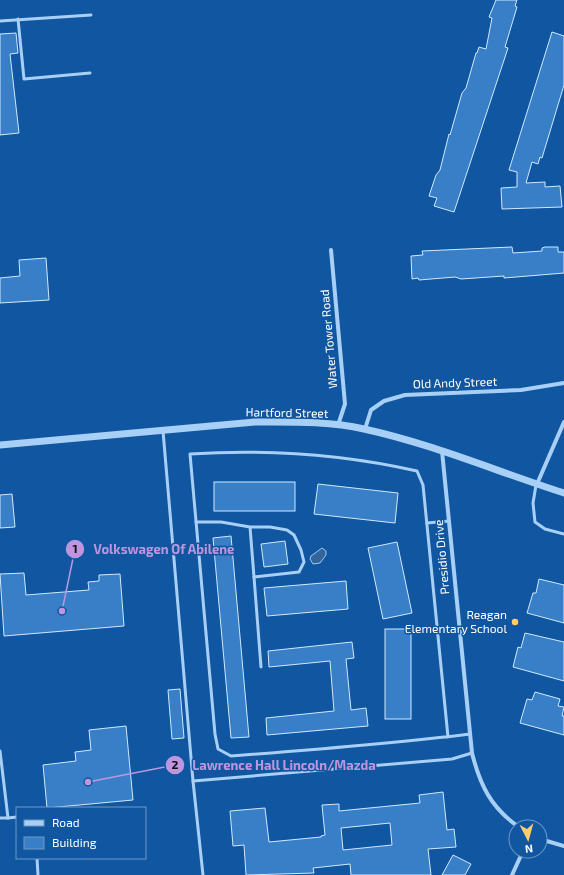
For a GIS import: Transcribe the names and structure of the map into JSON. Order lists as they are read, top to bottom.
{
  "streets": {
    "street": [
      "Water Tower Road",
      "Old Andy Street",
      "Hartford Street",
      "Presidio Drive"
    ]
  },
  "crossings": [
    ["Water Tower Road", "Hartford Street"],
    ["Old Andy Street", "Hartford Street"],
    ["Hartford Street", "Presidio Drive"]
  ],
  "places": ["Volkswagen Of Abilene", "Reagan Elementary School", "Lawrence Hall Lincoln/Mazda"],
  "legend": ["Road", "Building"],
  "north": "bottom"
}
